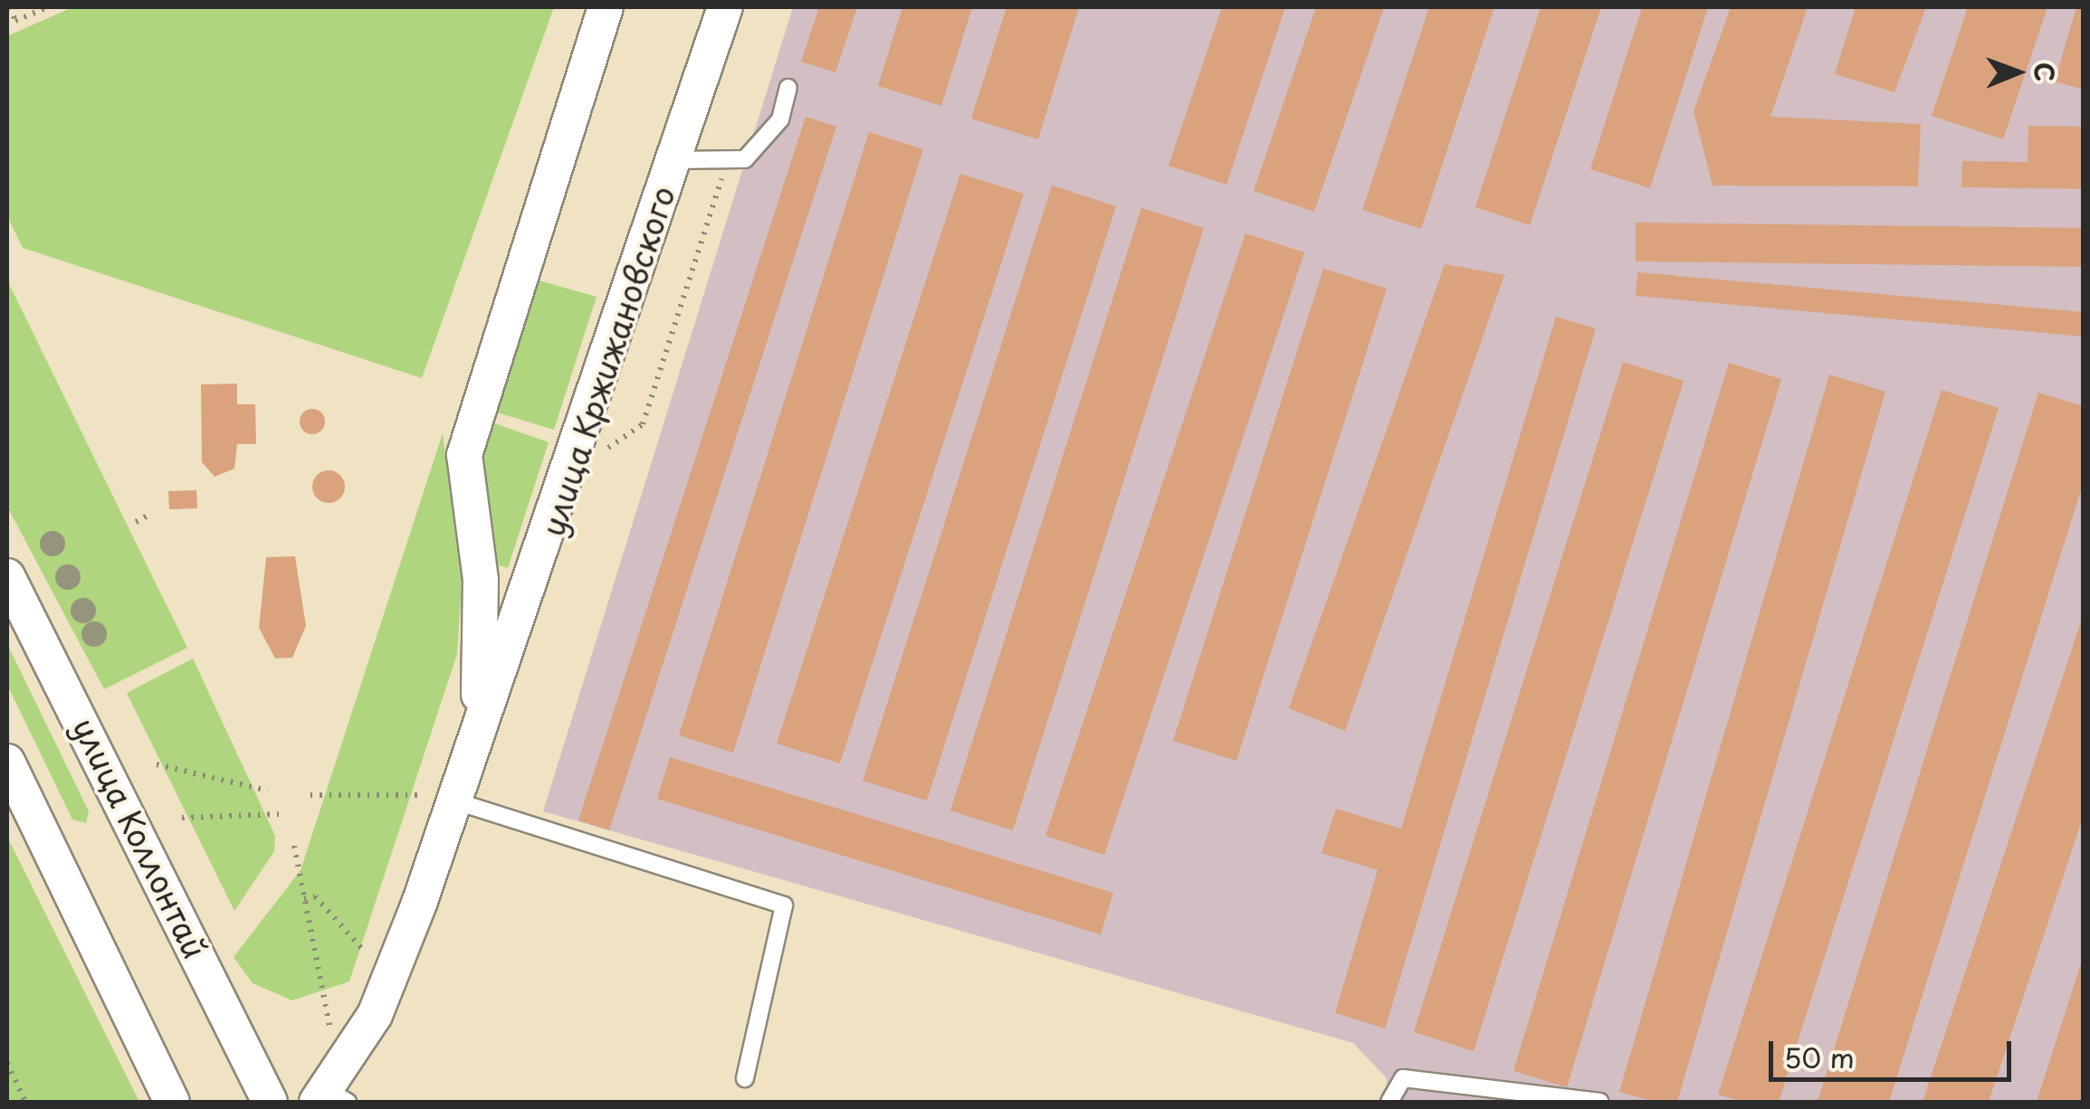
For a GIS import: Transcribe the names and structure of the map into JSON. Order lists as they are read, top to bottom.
{
  "streets": {
    "street": ["улица Кржижановского", "улица Коллонтай"]
  },
  "scale_bar": "50 m",
  "north": "right"
}
